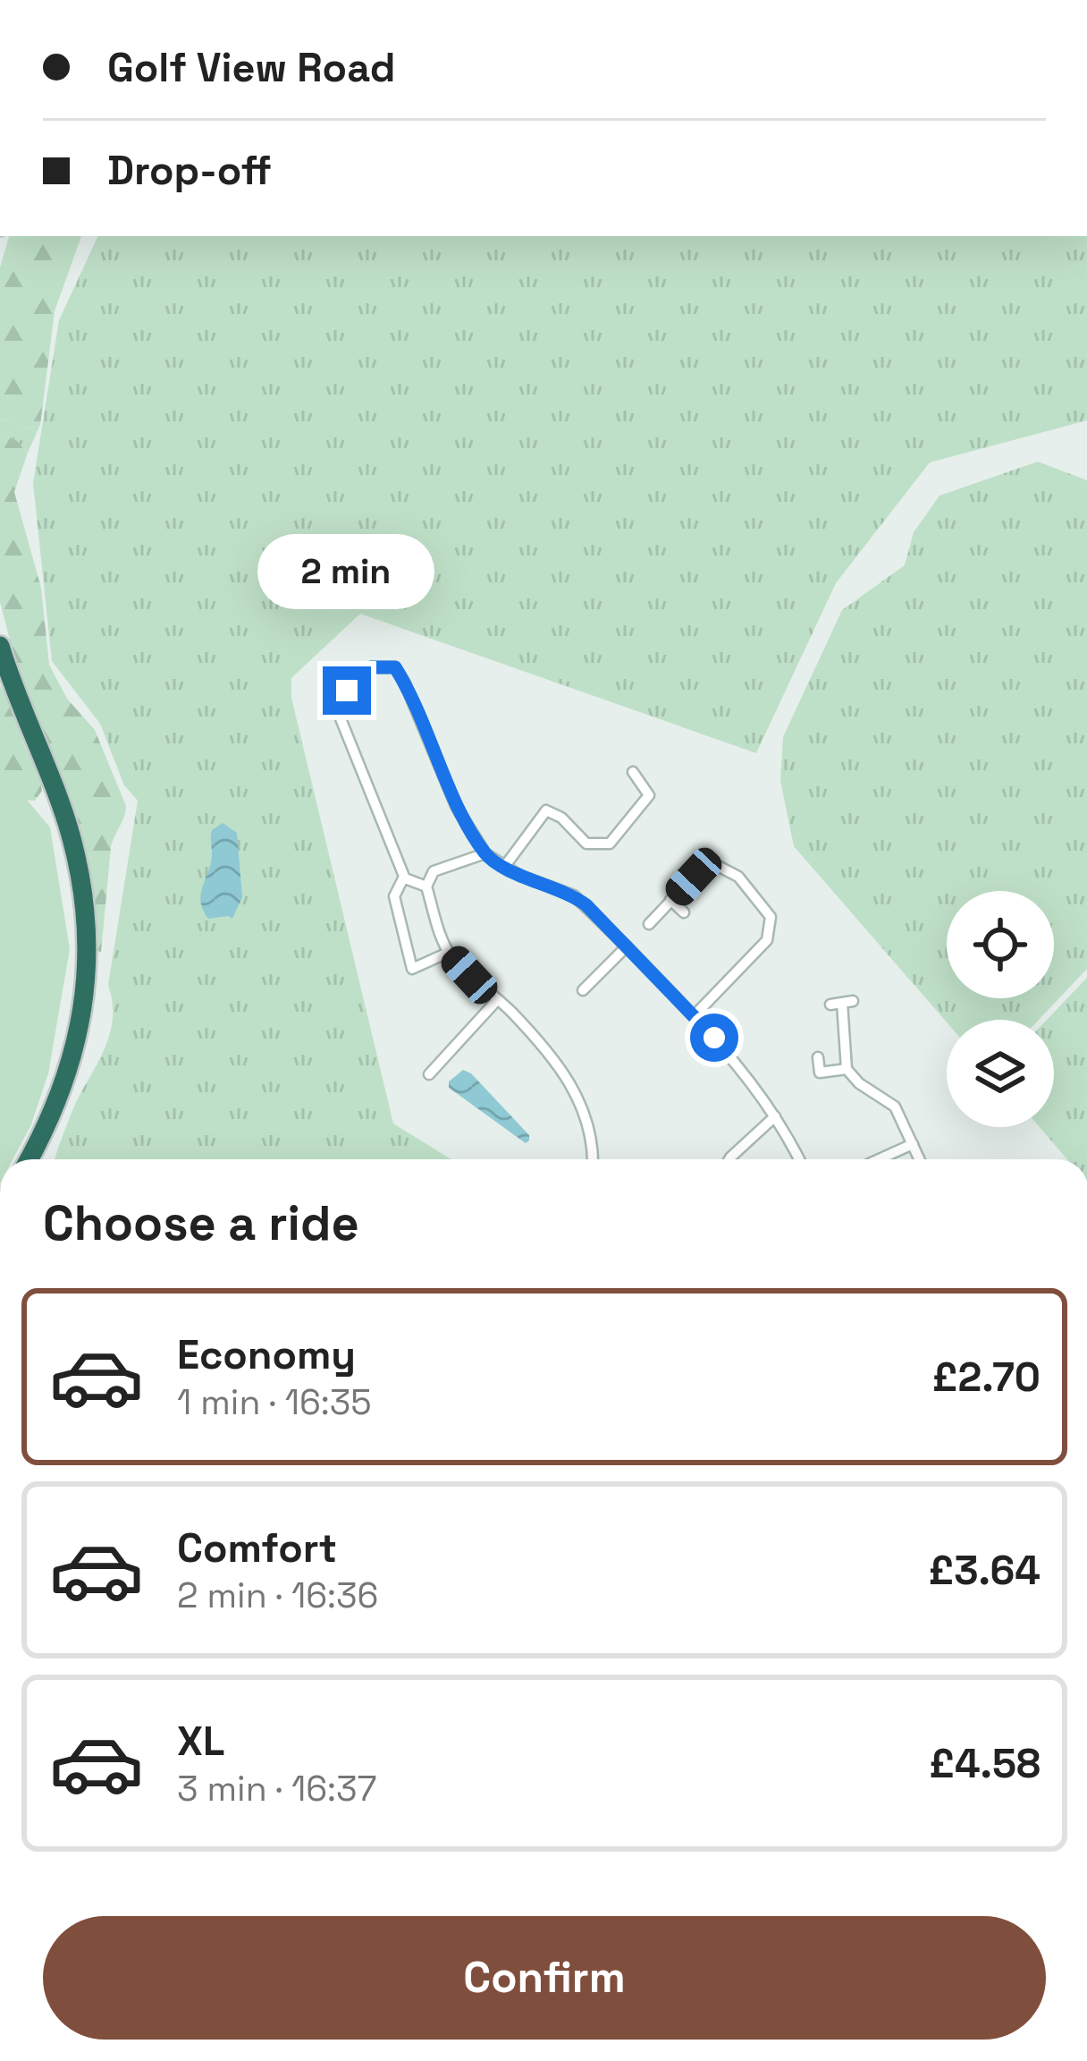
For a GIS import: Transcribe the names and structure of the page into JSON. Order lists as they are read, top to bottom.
{
  "page": {
    "banner": ["Golf View Road", "Drop-off"],
    "bubble": "2 min",
    "heading": "Choose a ride",
    "list": [
      {
        "name": "Economy",
        "note": "1 min · 16:35",
        "value": "£2.70"
      },
      {
        "name": "Comfort",
        "note": "2 min · 16:36",
        "value": "£3.64"
      },
      {
        "name": "XL",
        "note": "3 min · 16:37",
        "value": "£4.58"
      }
    ],
    "buttons": "Confirm"
  }
}
